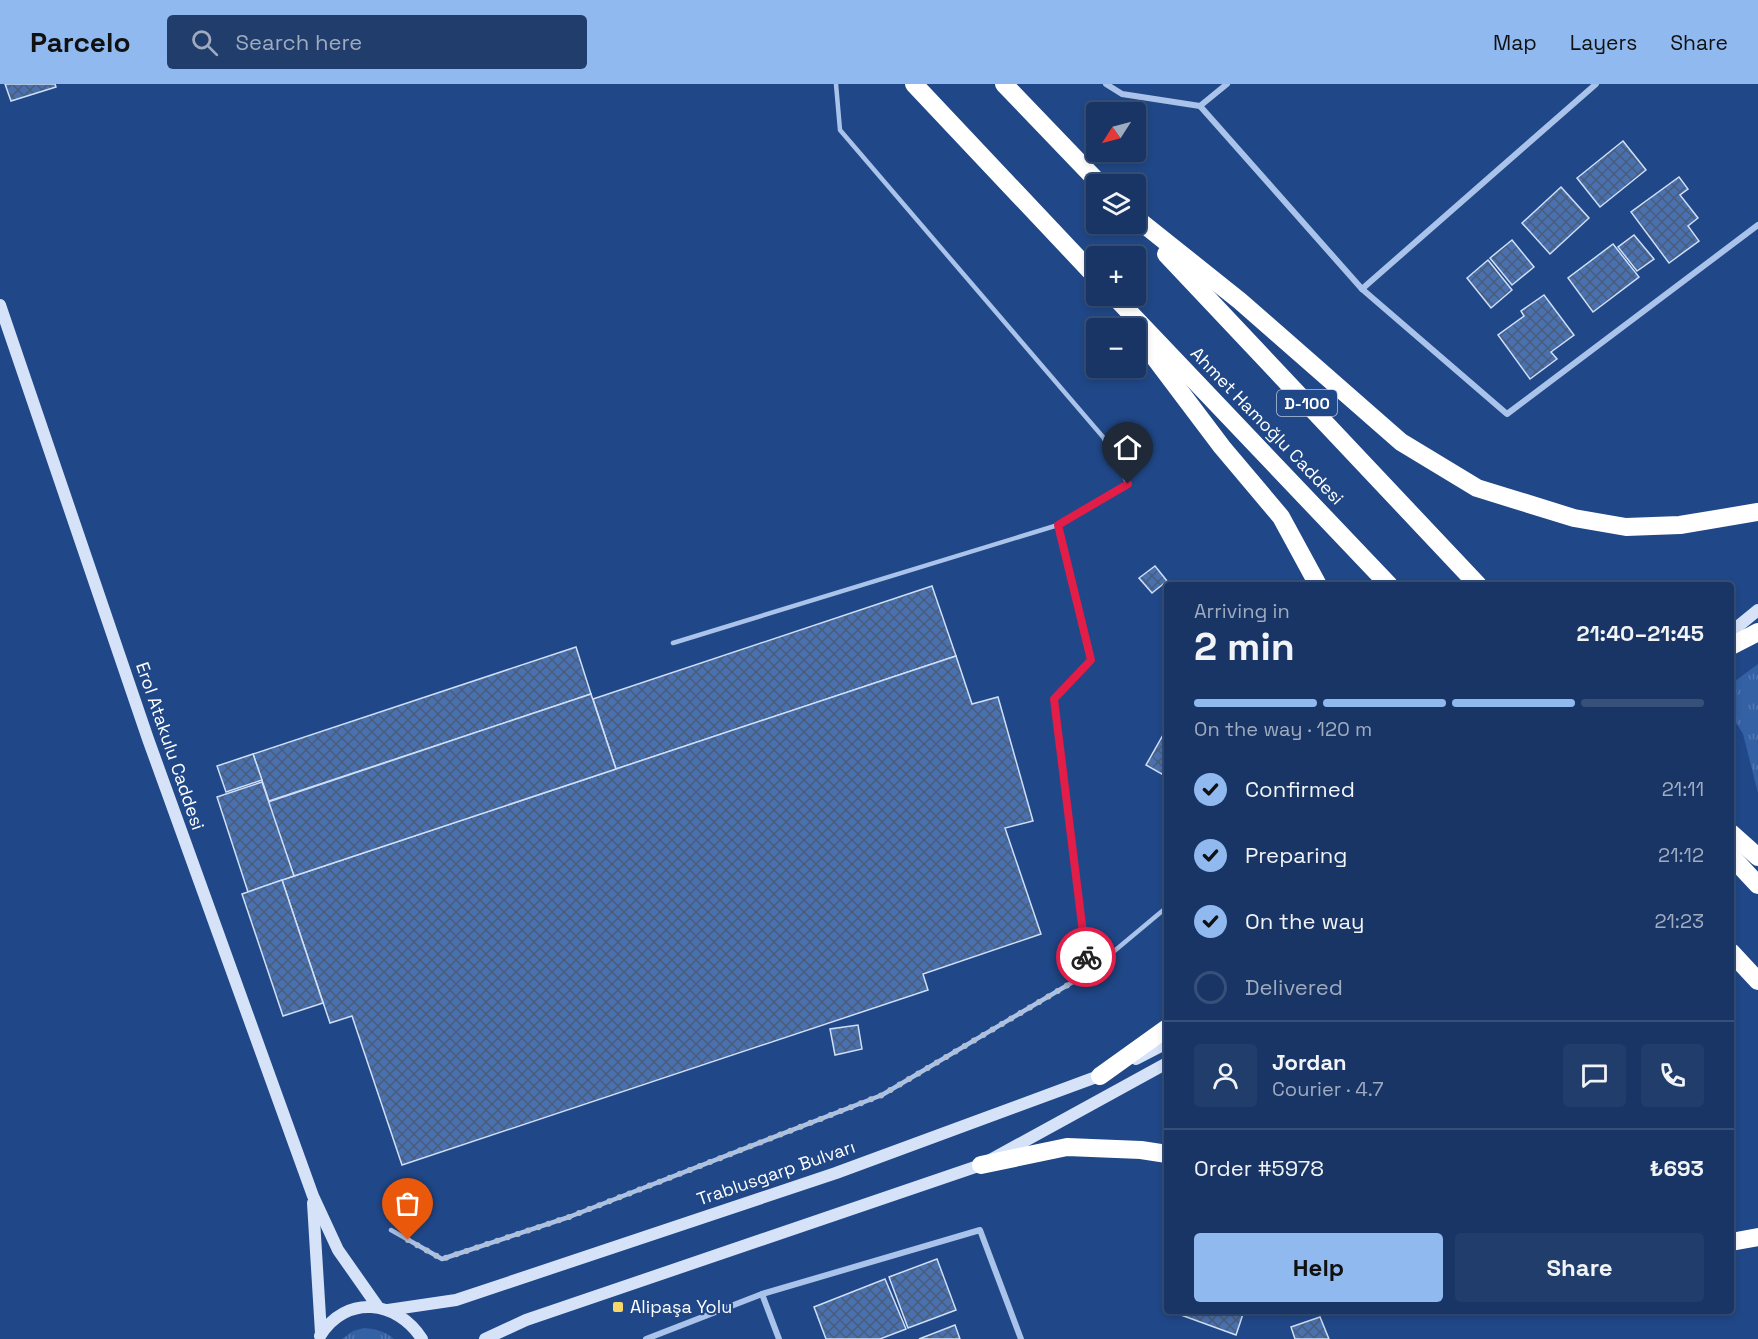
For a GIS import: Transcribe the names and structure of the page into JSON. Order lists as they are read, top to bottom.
{
  "streets": {
    "highway": ["D-100", "Ahmet Hamoğlu Caddesi"],
    "main road": ["Erol Atakulu Caddesi", "Trablusgarp Bulvarı"]
  },
  "places": {
    "transit": ["Alipaşa Yolu"]
  },
  "north": "bottom left",
  "page": {
    "header": "Parcelo",
    "search": "Search here",
    "nav": ["Map", "Layers", "Share"],
    "map_buttons": ["+", "−"],
    "heading": ["2 min", "Arriving in", "21:40–21:45"],
    "panel": [
      "Jordan",
      "Courier · 4.7",
      "Order #5978",
      "₺693"
    ],
    "bar": "On the way · 120 m",
    "list": [
      ["Confirmed", "21:11"],
      ["Preparing", "21:12"],
      ["On the way", "21:23"],
      "Delivered"
    ],
    "buttons": ["Help", "Share"]
  }
}
